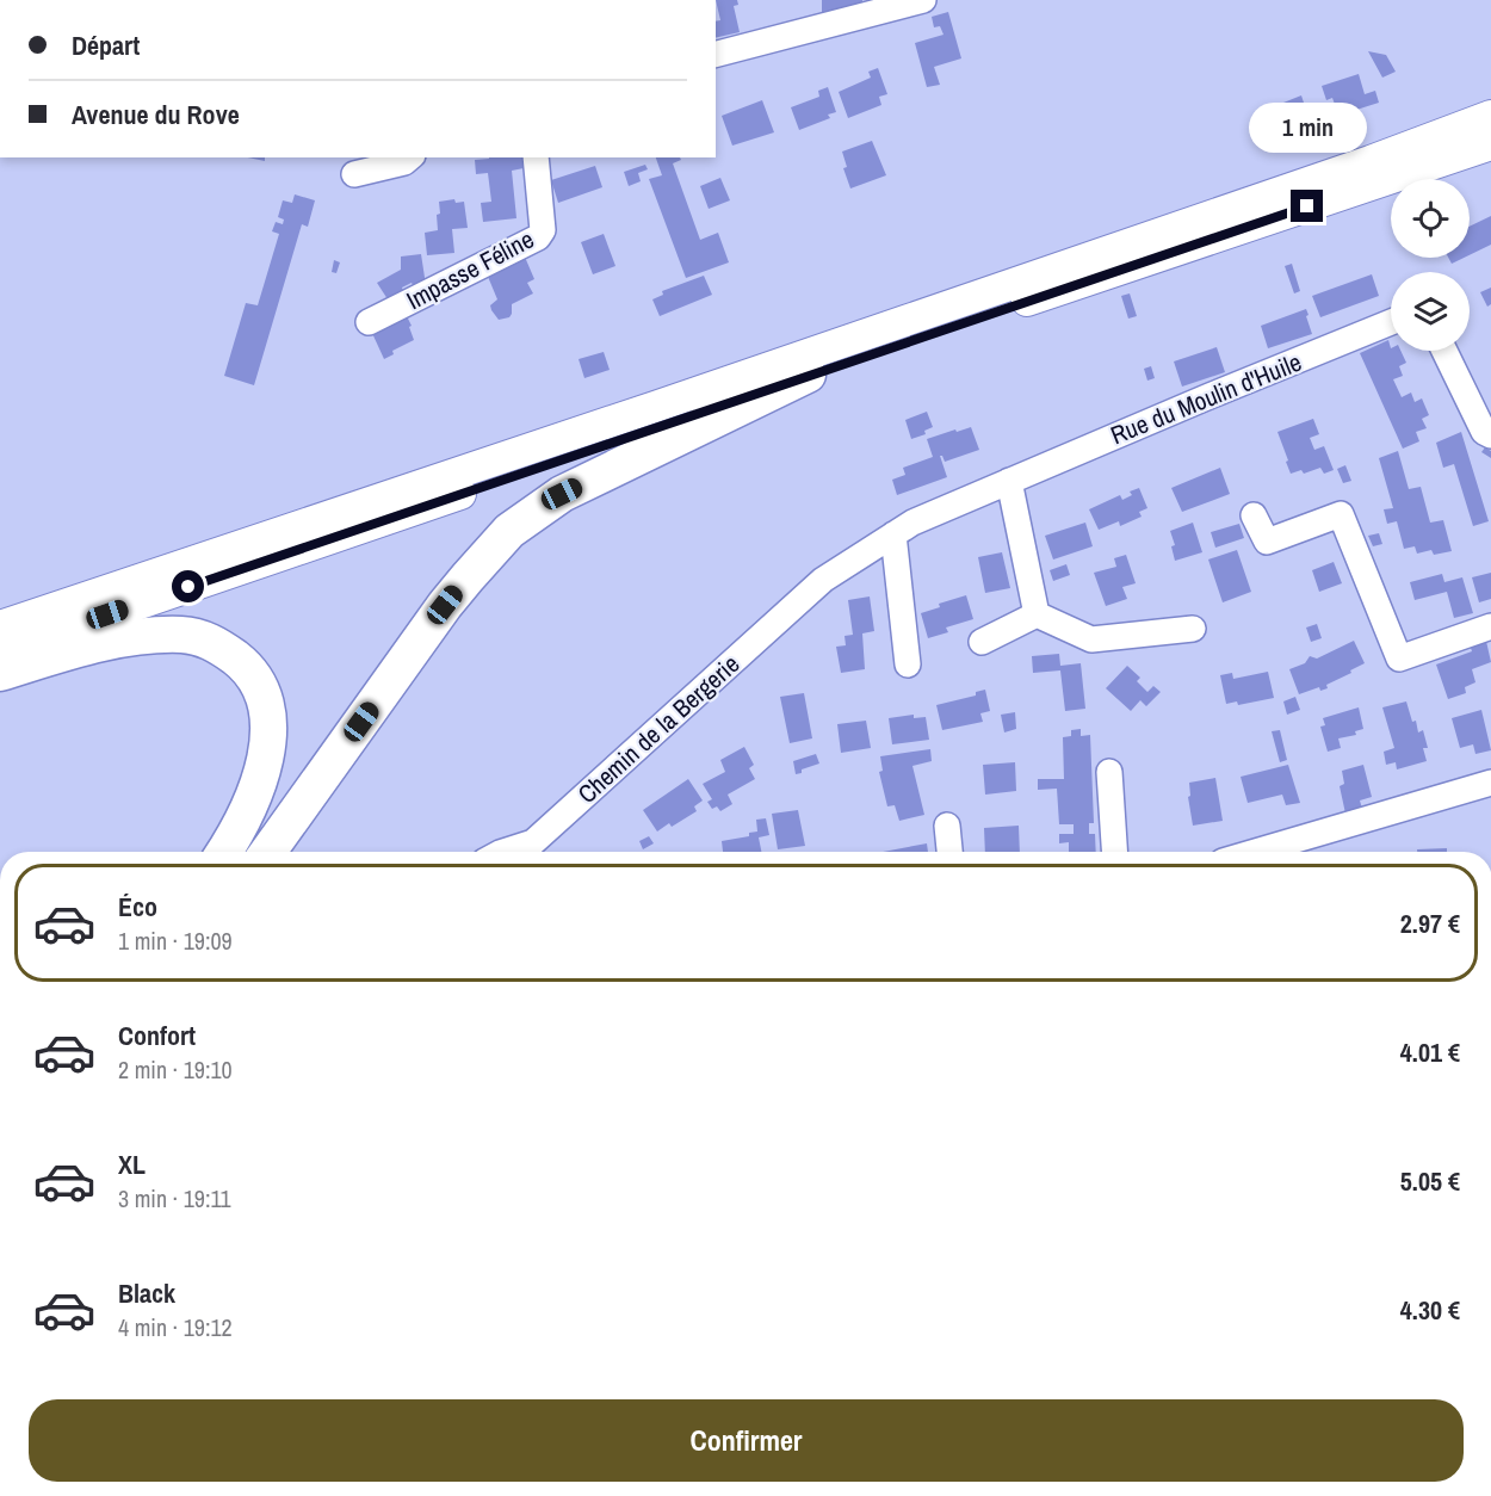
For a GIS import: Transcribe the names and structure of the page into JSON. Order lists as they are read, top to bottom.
{
  "streets": {
    "street": ["Impasse Féline", "Rue du Moulin d'Huile", "Chemin de la Bergerie"]
  },
  "crossings": [
    ["Rue du Moulin d'Huile", "Chemin de la Bergerie"]
  ],
  "page": {
    "banner": ["Départ", "Avenue du Rove"],
    "bubble": "1 min",
    "list": [
      {
        "name": "Éco",
        "note": "1 min · 19:09",
        "value": "2.97 €"
      },
      {
        "name": "Confort",
        "note": "2 min · 19:10",
        "value": "4.01 €"
      },
      {
        "name": "XL",
        "note": "3 min · 19:11",
        "value": "5.05 €"
      },
      {
        "name": "Black",
        "note": "4 min · 19:12",
        "value": "4.30 €"
      }
    ],
    "buttons": "Confirmer"
  }
}
